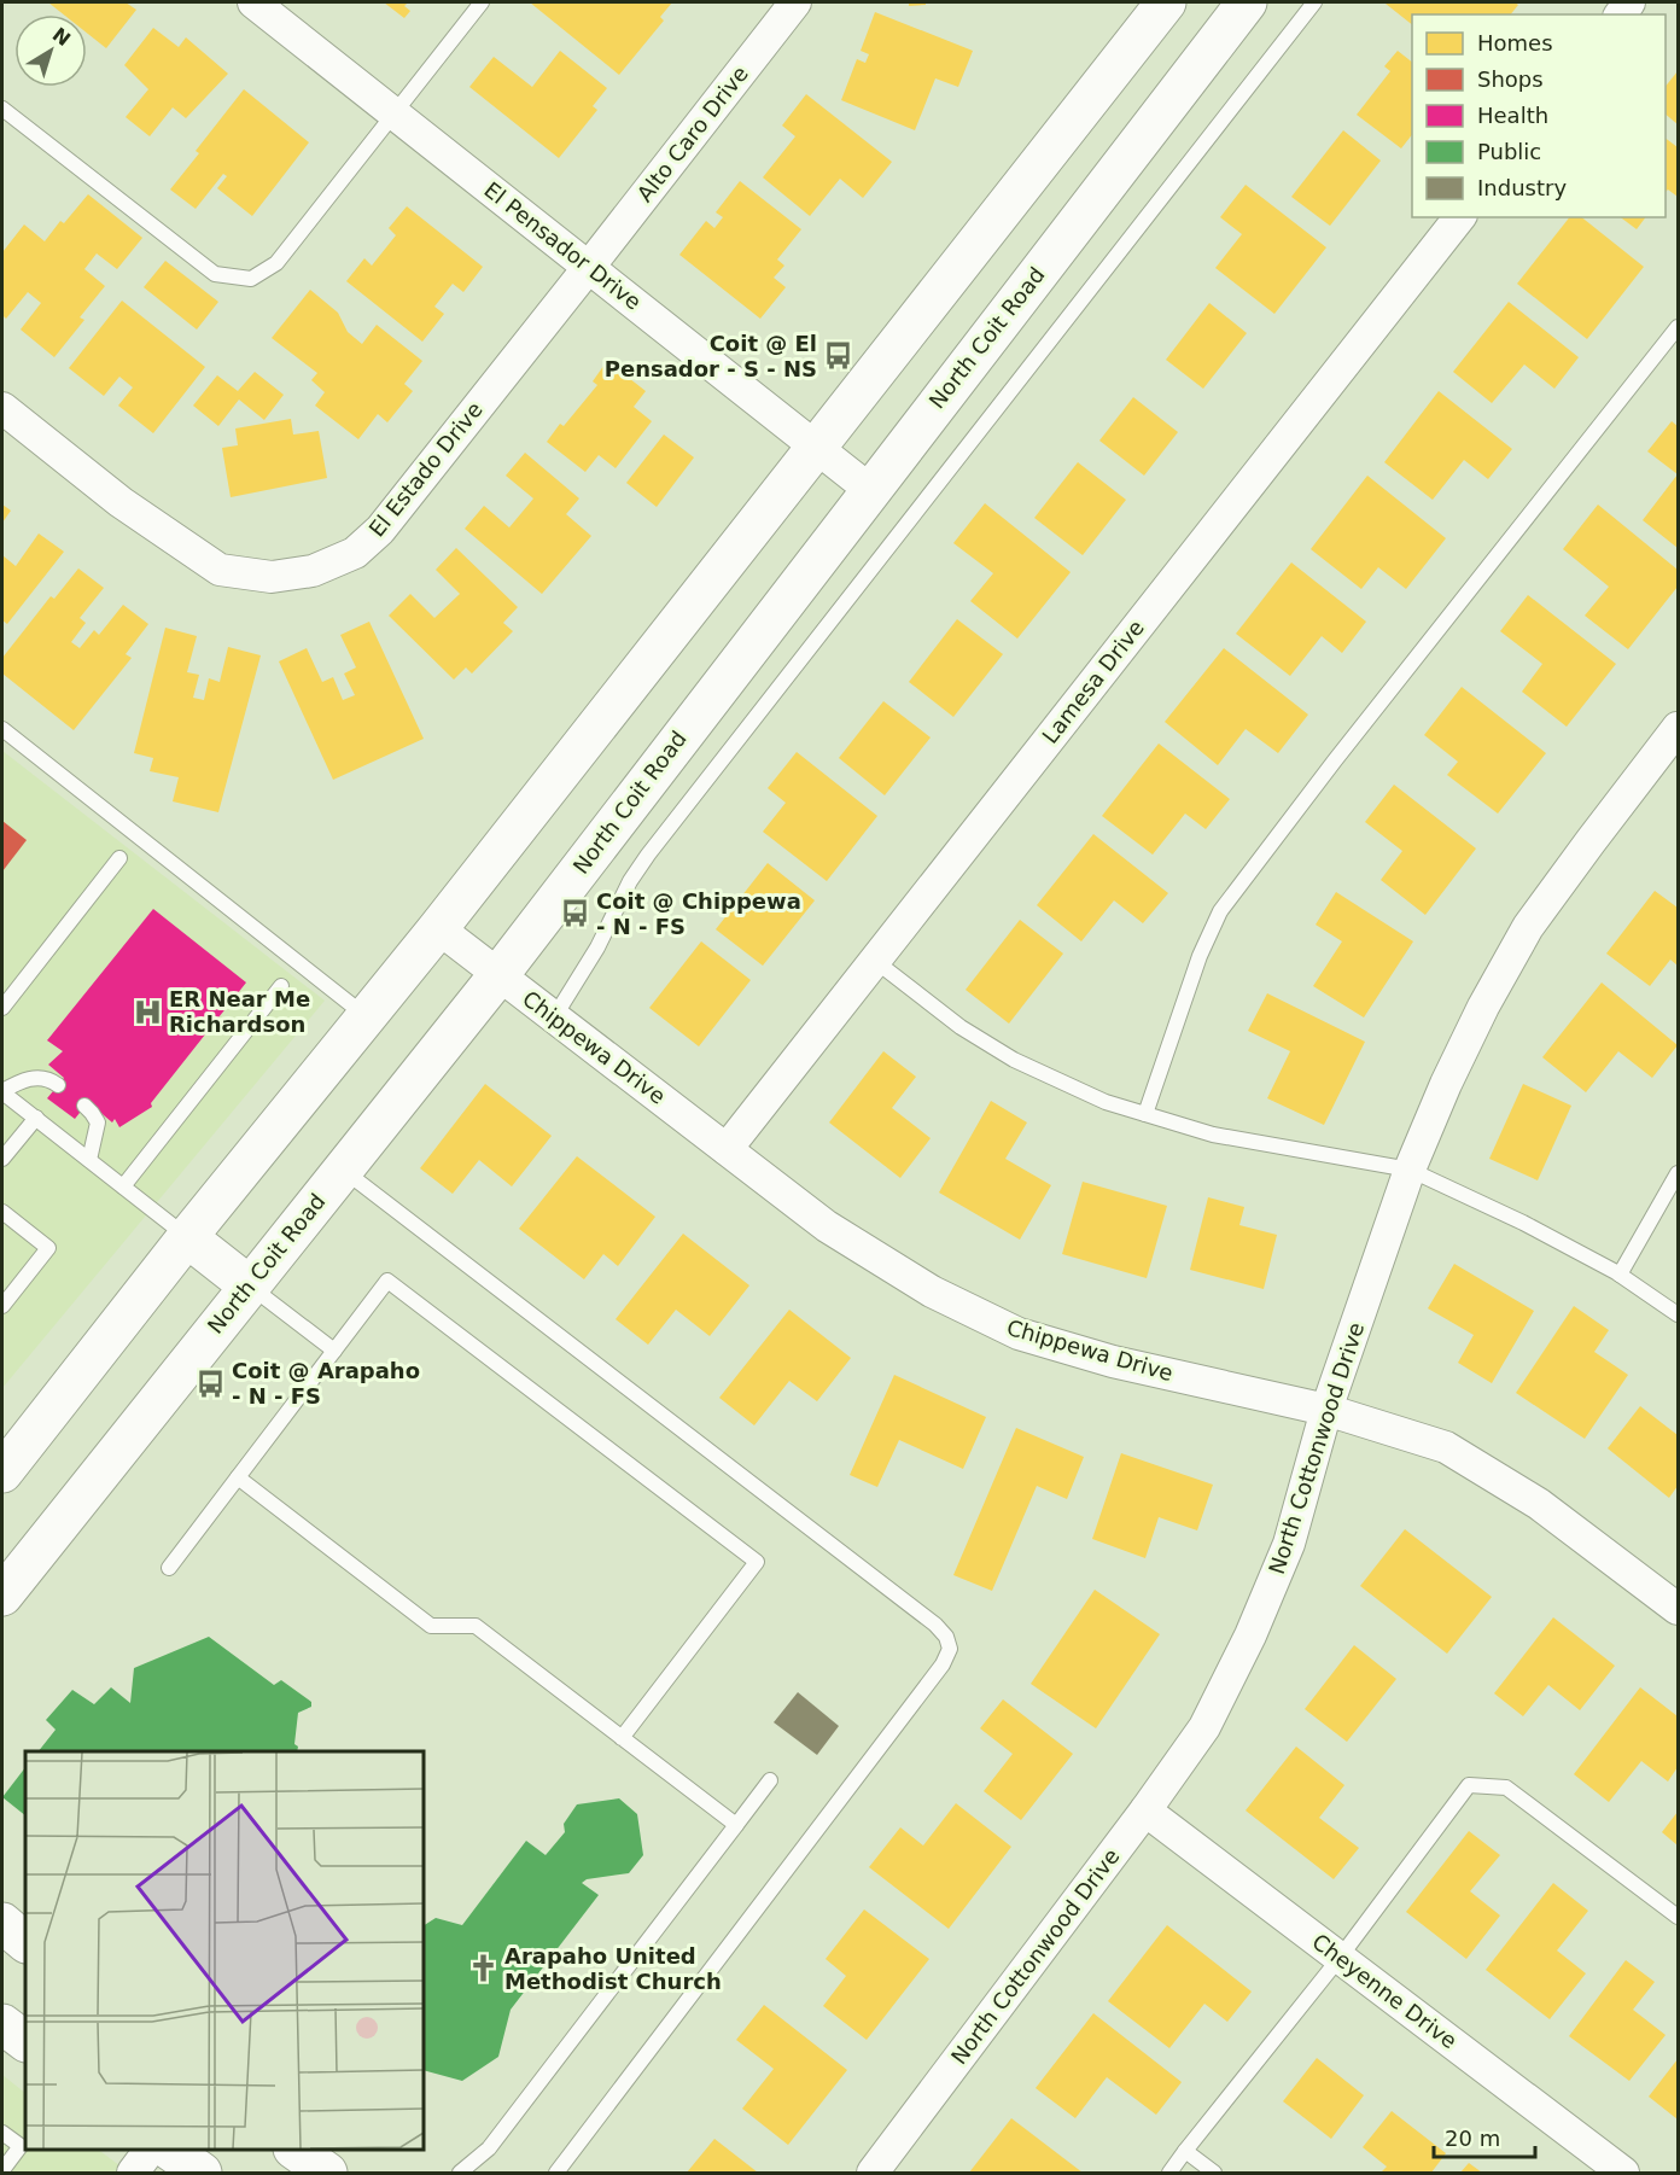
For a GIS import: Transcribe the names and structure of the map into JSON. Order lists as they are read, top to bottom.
{
  "streets": {
    "main road": ["North Coit Road"],
    "street": [
      "Alto Caro Drive",
      "El Pensador Drive",
      "El Estado Drive",
      "Lamesa Drive",
      "Chippewa Drive",
      "North Cottonwood Drive",
      "Cheyenne Drive"
    ]
  },
  "crossings": [
    ["Alto Caro Drive", "El Pensador Drive"],
    ["Alto Caro Drive", "El Estado Drive"],
    ["El Pensador Drive", "North Coit Road"],
    ["El Pensador Drive", "El Estado Drive"],
    ["North Coit Road", "Chippewa Drive"],
    ["Lamesa Drive", "Chippewa Drive"],
    ["Chippewa Drive", "North Cottonwood Drive"],
    ["North Cottonwood Drive", "Cheyenne Drive"]
  ],
  "places": {
    "bus stop": ["Coit @ El Pensador - S - NS", "Coit @ Chippewa - N - FS", "Coit @ Arapaho - N - FS"],
    "hospital": ["ER Near Me Richardson"],
    "church": ["Arapaho United Methodist Church"]
  },
  "legend": [
    "Homes",
    "Shops",
    "Health",
    "Public",
    "Industry"
  ],
  "scale_bar": "20 m",
  "north": "top right"
}
